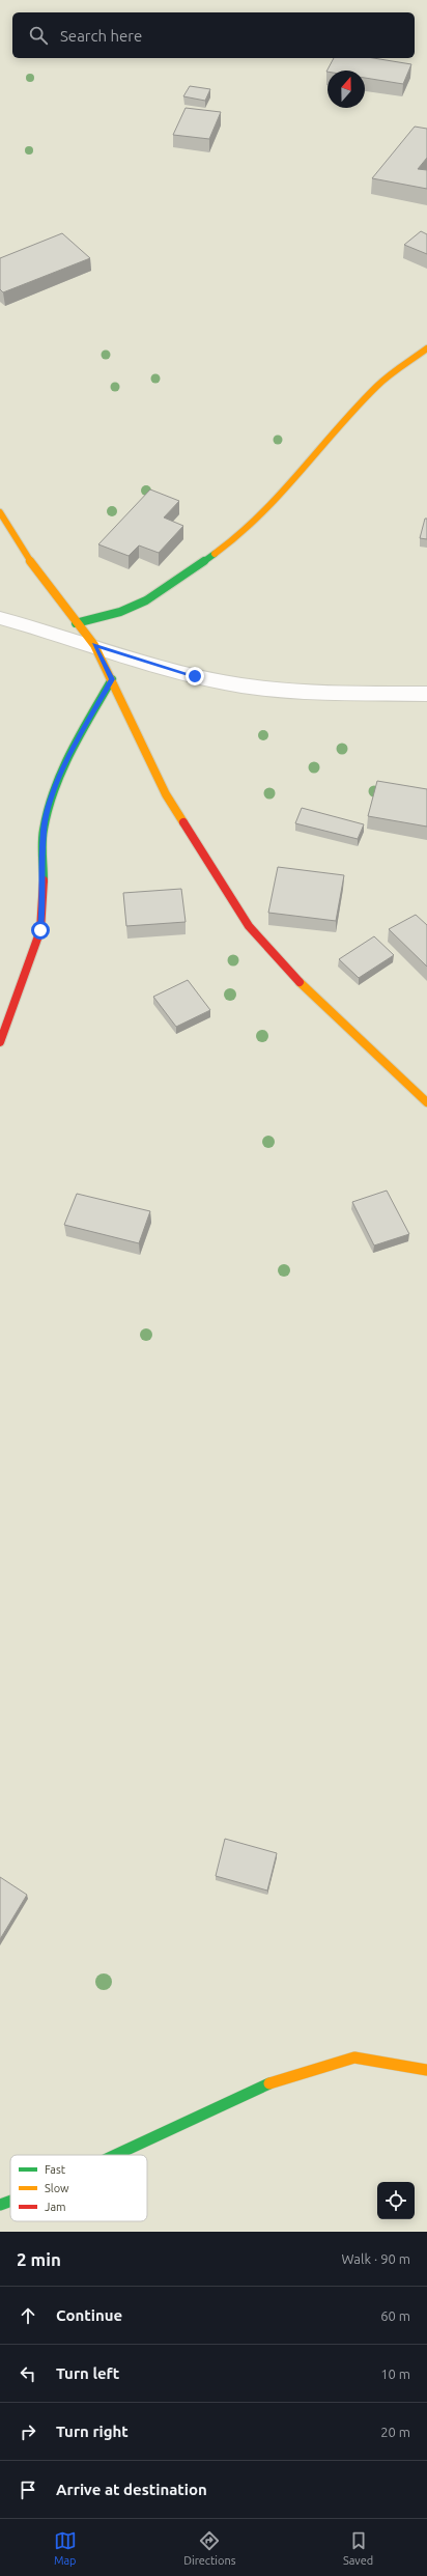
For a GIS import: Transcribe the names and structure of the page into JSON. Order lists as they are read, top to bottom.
{
  "legend": ["Fast", "Slow", "Jam"],
  "north": "top",
  "page": {
    "search": "Search here",
    "heading": ["2 min", "Walk · 90 m"],
    "list": [
      ["Continue", "60 m"],
      ["Turn left", "10 m"],
      ["Turn right", "20 m"],
      "Arrive at destination"
    ],
    "nav": ["Map", "Directions", "Saved"]
  }
}
